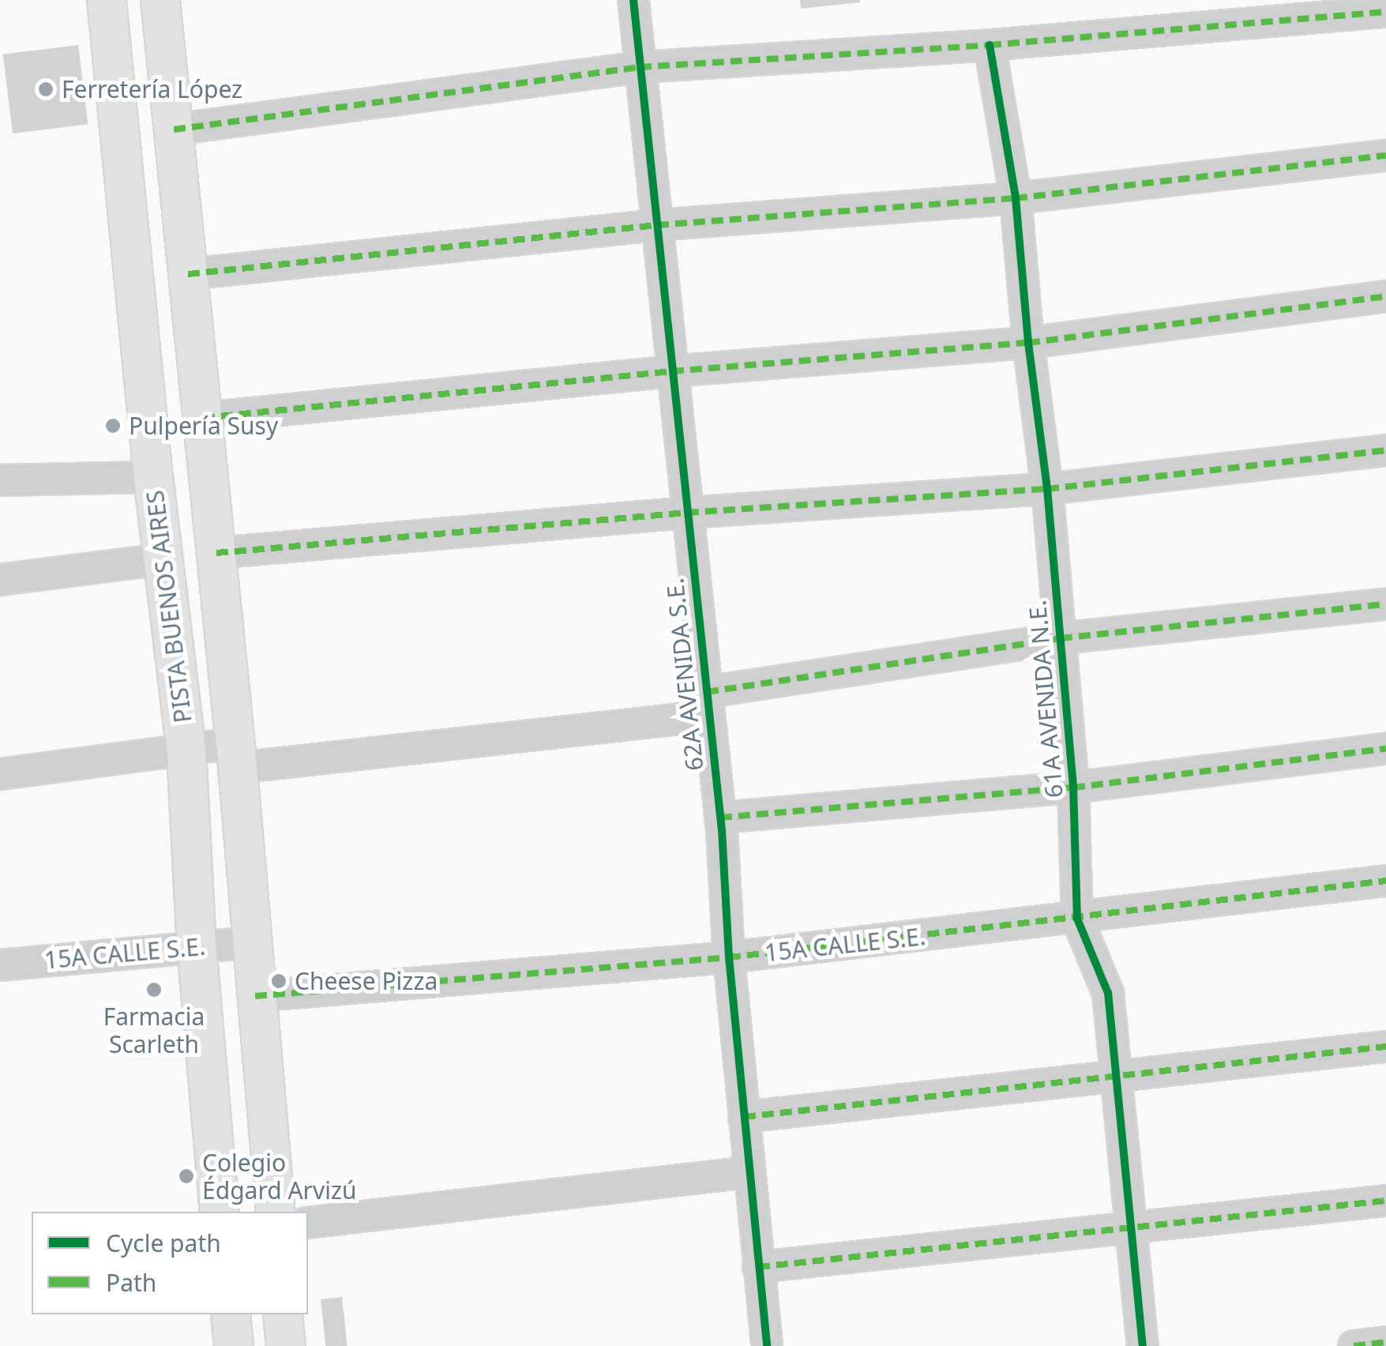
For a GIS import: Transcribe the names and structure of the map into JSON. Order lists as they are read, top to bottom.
{
  "streets": {
    "main road": ["PISTA BUENOS AIRES"],
    "street": ["62A AVENIDA S.E.", "61A AVENIDA N.E.", "15A CALLE S.E."]
  },
  "crossings": [
    ["PISTA BUENOS AIRES", "15A CALLE S.E."],
    ["62A AVENIDA S.E.", "15A CALLE S.E."],
    ["61A AVENIDA N.E.", "15A CALLE S.E."]
  ],
  "places": [
    "Ferretería López",
    "Pulpería Susy",
    "Cheese Pizza",
    "Farmacia Scarleth",
    "Colegio Édgard Arvizú"
  ],
  "legend": ["Cycle path", "Path"]
}
